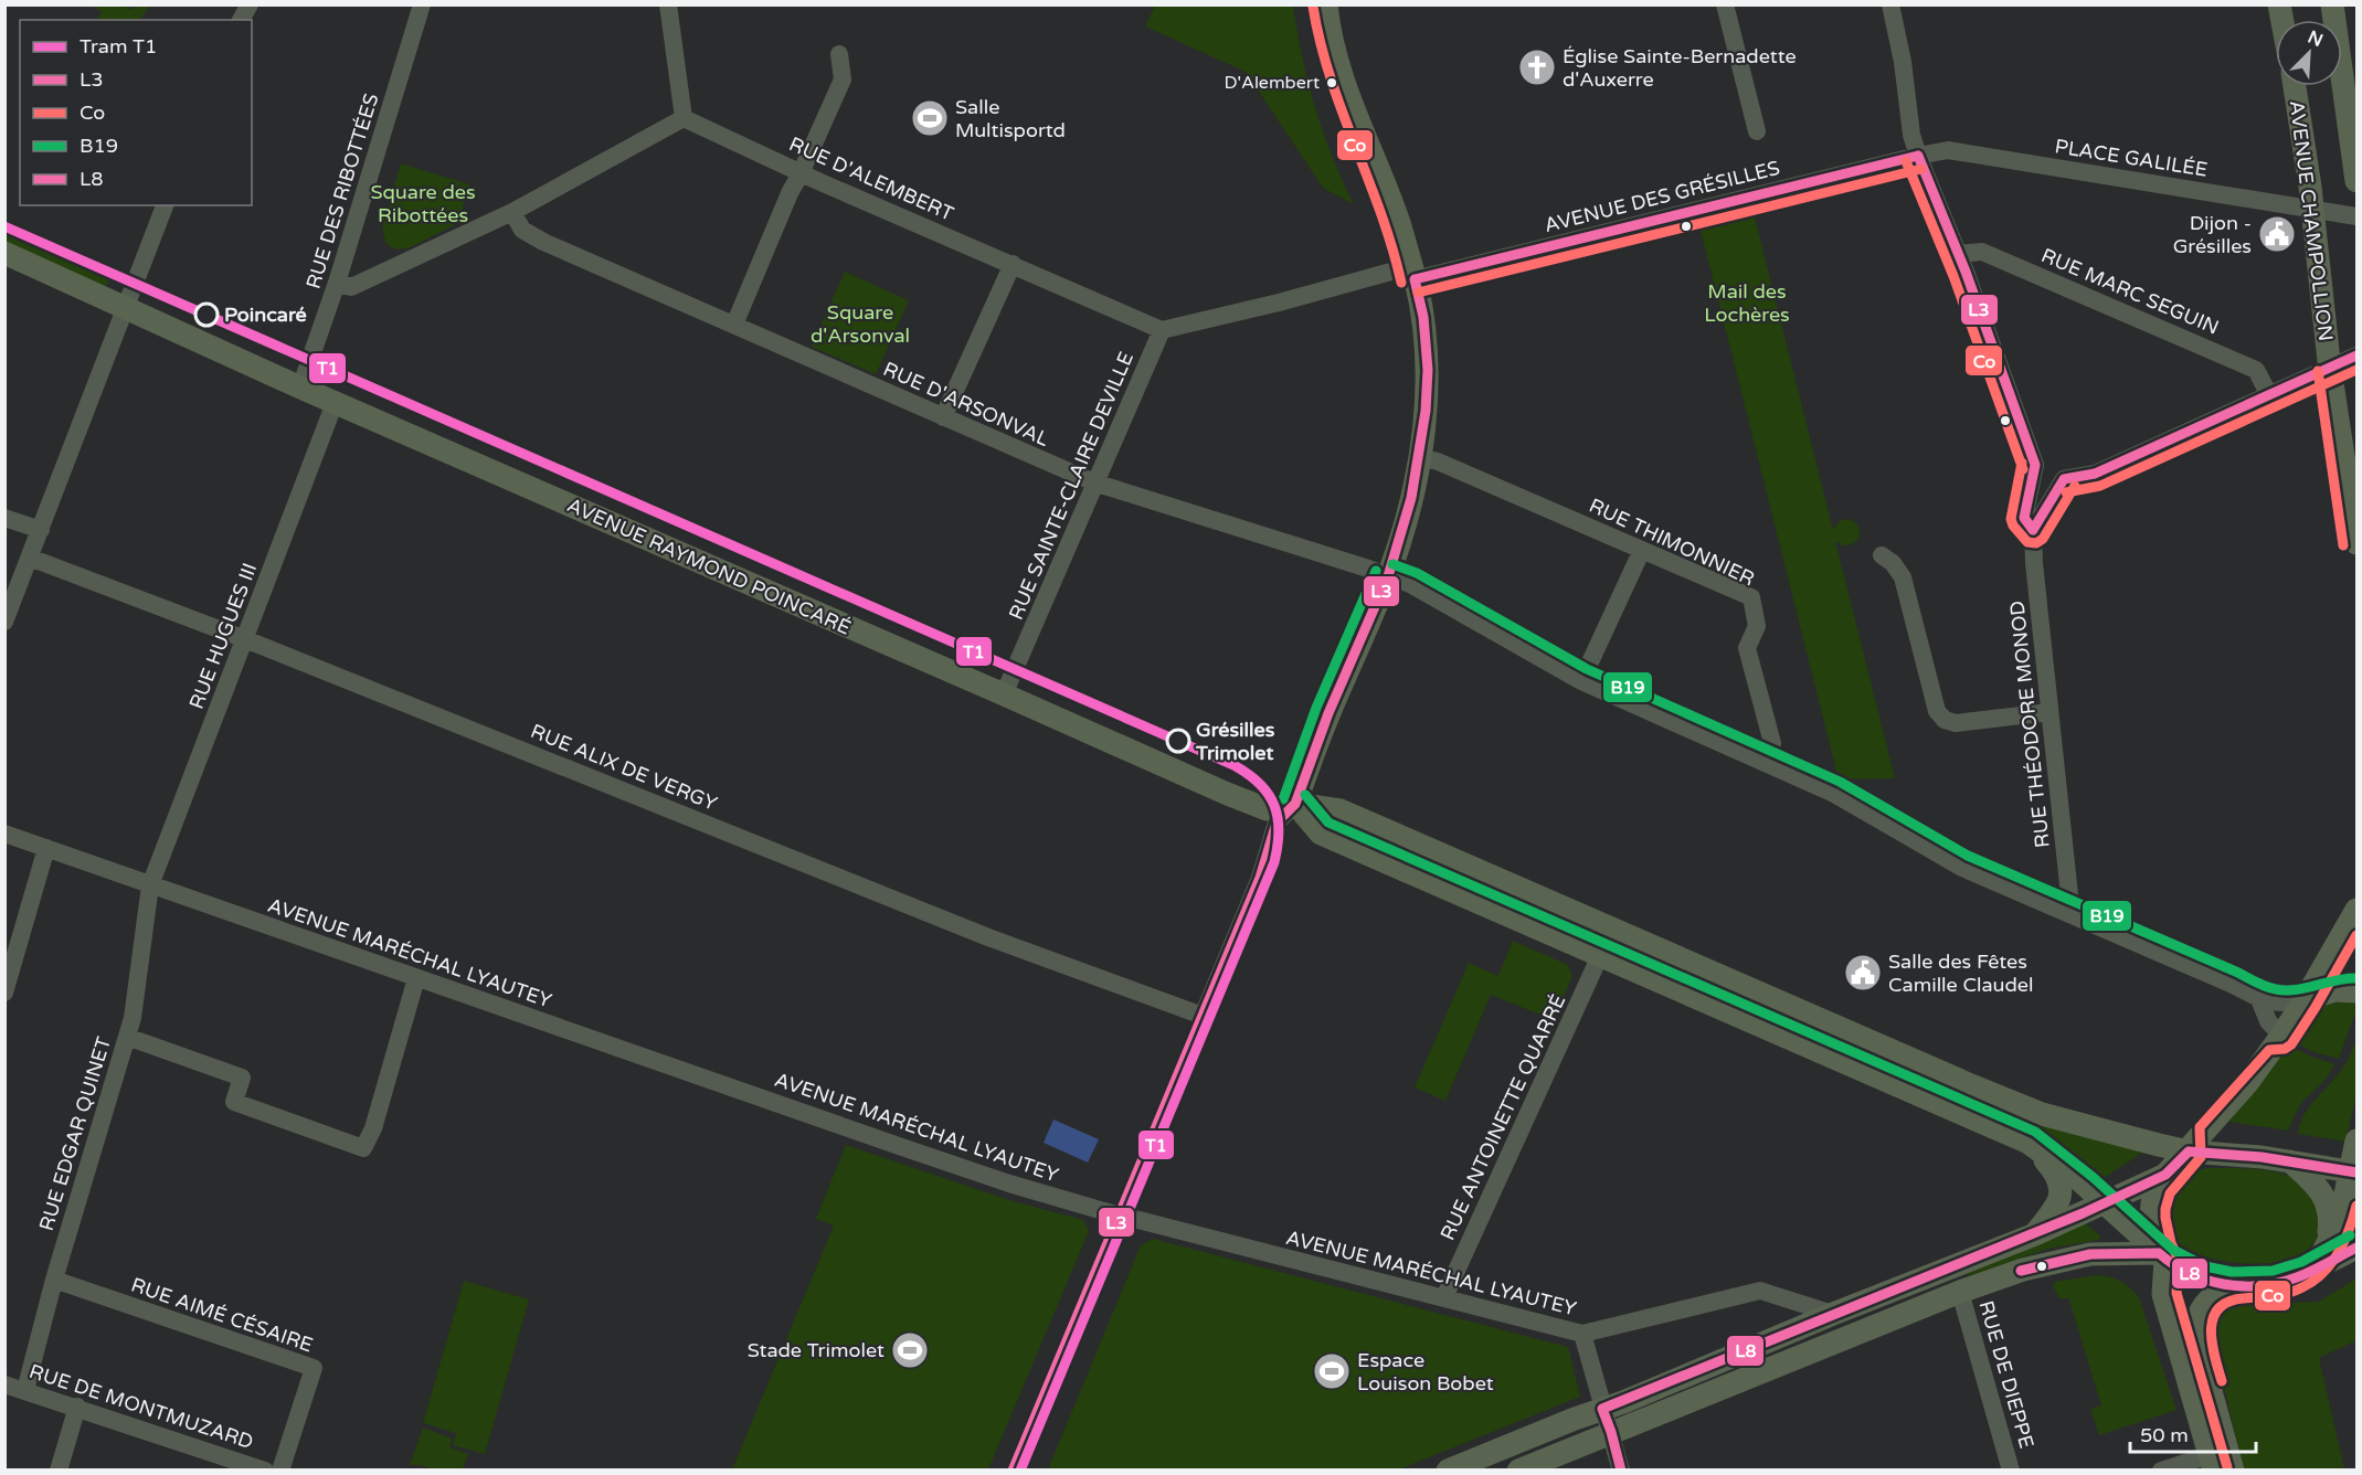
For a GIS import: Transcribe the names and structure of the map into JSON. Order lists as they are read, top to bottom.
{
  "streets": {
    "main road": ["AVENUE CHAMPOLLION", "AVENUE RAYMOND POINCARÉ"],
    "street": [
      "PLACE GALILÉE",
      "RUE D'ALEMBERT",
      "RUE DES RIBOTTÉES",
      "AVENUE DES GRÉSILLES",
      "RUE MARC SEGUIN",
      "RUE D'ARSONVAL",
      "RUE SAINTE-CLAIRE DEVILLE",
      "RUE THIMONNIER",
      "RUE HUGUES III",
      "RUE THÉODORE MONOD",
      "RUE ALIX DE VERGY",
      "AVENUE MARÉCHAL LYAUTEY",
      "RUE ANTOINETTE QUARRÉ",
      "RUE EDGAR QUINET",
      "RUE AIMÉ CÉSAIRE",
      "RUE DE DIEPPE",
      "RUE DE MONTMUZARD"
    ]
  },
  "crossings": [
    ["PLACE GALILÉE", "AVENUE DES GRÉSILLES"],
    ["PLACE GALILÉE", "AVENUE CHAMPOLLION"],
    ["RUE D'ALEMBERT", "RUE SAINTE-CLAIRE DEVILLE"],
    ["RUE DES RIBOTTÉES", "AVENUE RAYMOND POINCARÉ"],
    ["RUE D'ARSONVAL", "RUE SAINTE-CLAIRE DEVILLE"],
    ["RUE D'ARSONVAL", "RUE THIMONNIER"],
    ["RUE D'ARSONVAL", "RUE THÉODORE MONOD"],
    ["RUE SAINTE-CLAIRE DEVILLE", "AVENUE RAYMOND POINCARÉ"],
    ["AVENUE RAYMOND POINCARÉ", "RUE HUGUES III"],
    ["AVENUE RAYMOND POINCARÉ", "RUE ALIX DE VERGY"],
    ["RUE HUGUES III", "RUE ALIX DE VERGY"],
    ["RUE HUGUES III", "AVENUE MARÉCHAL LYAUTEY"],
    ["RUE HUGUES III", "RUE EDGAR QUINET"],
    ["AVENUE MARÉCHAL LYAUTEY", "RUE ANTOINETTE QUARRÉ"],
    ["AVENUE MARÉCHAL LYAUTEY", "RUE EDGAR QUINET"],
    ["RUE EDGAR QUINET", "RUE AIMÉ CÉSAIRE"],
    ["RUE EDGAR QUINET", "RUE DE MONTMUZARD"]
  ],
  "parks": ["Square des Ribottées", "Mail des Lochères", "Square d'Arsonval"],
  "places": {
    "church": ["Église Sainte-Bernadette d'Auxerre"],
    "other": ["D'Alembert", "Poincaré", "Grésilles Trimolet"],
    "sports": ["Salle Multisportd", "Stade Trimolet", "Espace Louison Bobet"],
    "public building": ["Dijon - Grésilles", "Salle des Fêtes Camille Claudel"]
  },
  "lines": [
    "transit line Co",
    "transit line L3",
    "tram line T1",
    "transit line B19",
    "transit line L8"
  ],
  "legend": [
    "Tram T1",
    "L3",
    "Co",
    "B19",
    "L8"
  ],
  "scale_bar": "50 m",
  "north": "top right"
}
